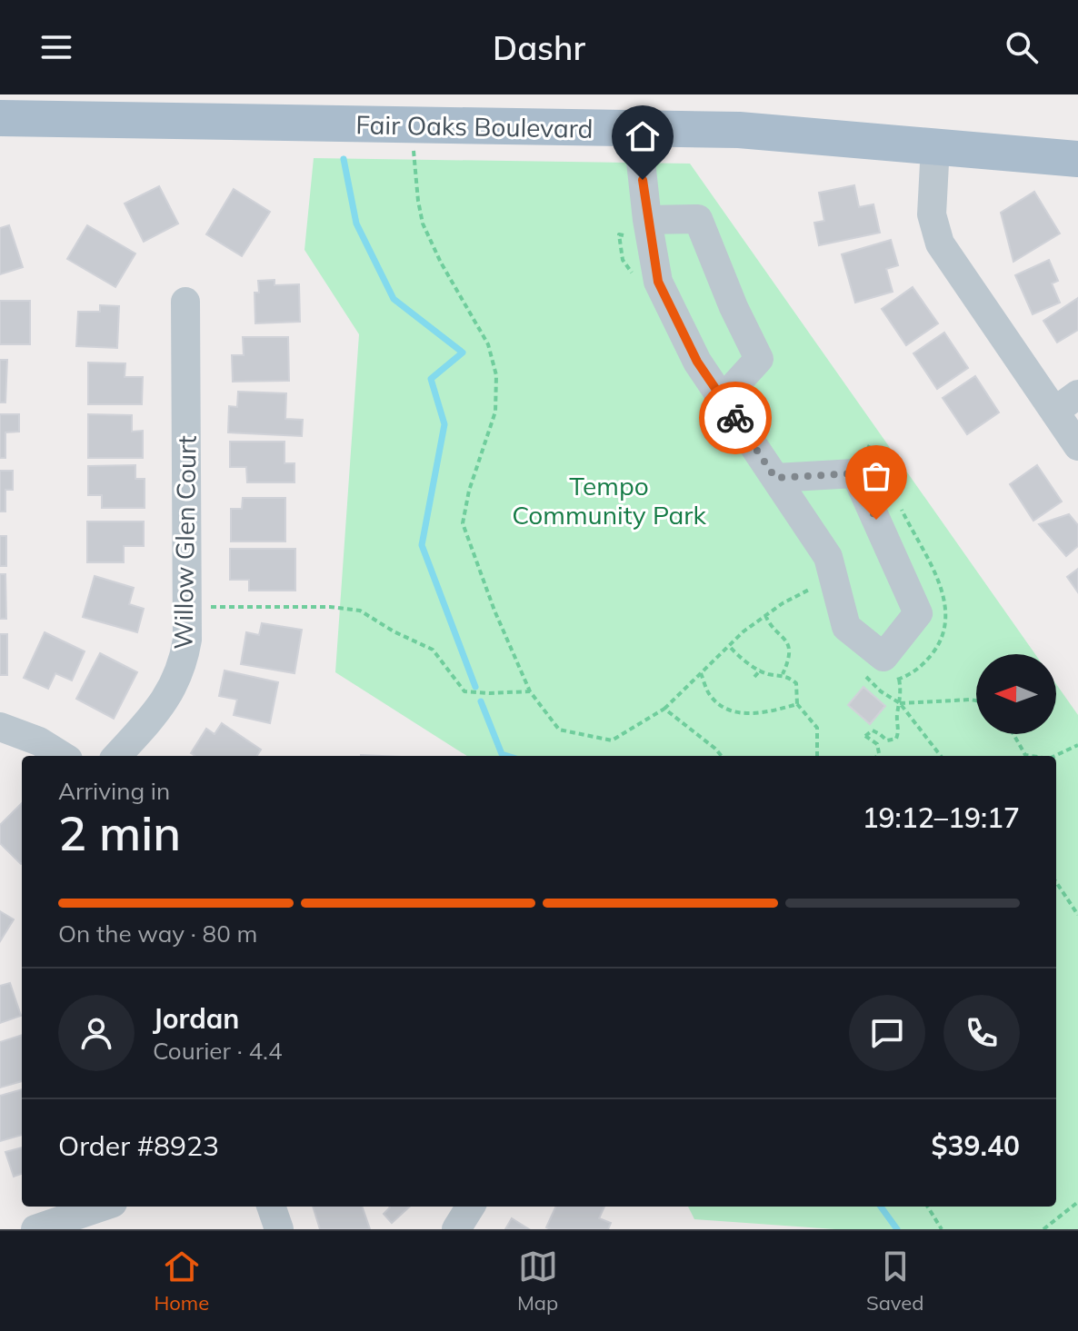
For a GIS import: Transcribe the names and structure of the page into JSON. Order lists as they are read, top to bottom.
{
  "streets": {
    "main road": ["Fair Oaks Boulevard"],
    "street": ["Willow Glen Court"]
  },
  "parks": ["Tempo Community Park"],
  "north": "left",
  "page": {
    "header": "Dashr",
    "heading": ["2 min", "Arriving in", "19:12–19:17"],
    "panel": [
      "Jordan",
      "Courier · 4.4",
      "Order #8923",
      "$39.40"
    ],
    "bar": "On the way · 80 m",
    "tabs": ["Home", "Map", "Saved"]
  }
}
